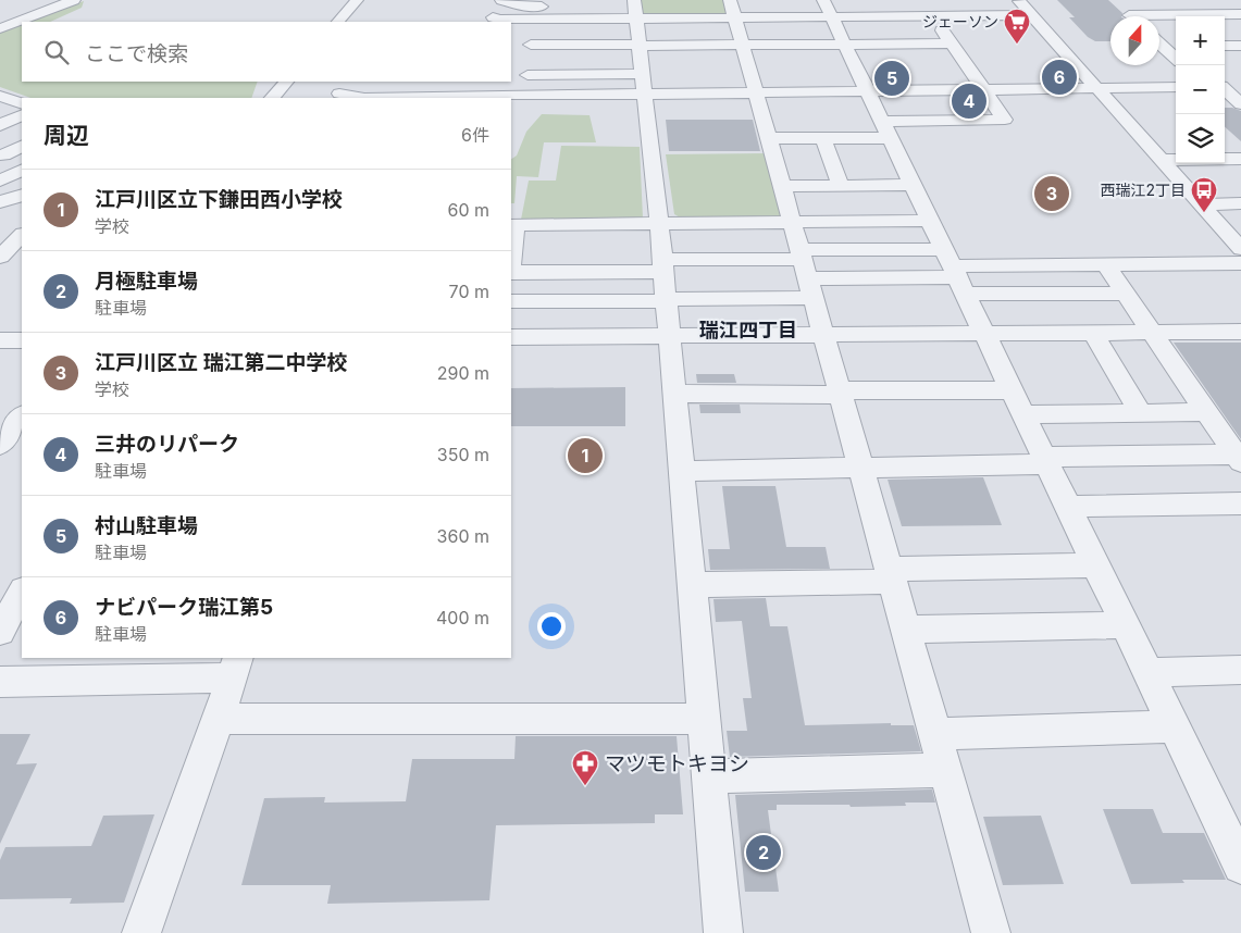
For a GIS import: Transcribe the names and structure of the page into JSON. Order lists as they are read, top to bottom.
{
  "districts": ["瑞江四丁目"],
  "places": {
    "supermarket": ["ジェーソン"],
    "bus stop": ["西瑞江2丁目"],
    "pharmacy": ["マツモトキヨシ"]
  },
  "north": "top",
  "page": {
    "map_buttons": ["+", "−"],
    "search": "ここで検索",
    "pins": [
      "6",
      "5",
      "4",
      "3",
      "1",
      "2"
    ],
    "heading": ["周辺", "6件"],
    "list": [
      {
        "mark": "1",
        "name": "江戸川区立下鎌田西小学校",
        "note": "学校",
        "value": "60 m"
      },
      {
        "mark": "2",
        "name": "月極駐車場",
        "note": "駐車場",
        "value": "70 m"
      },
      {
        "mark": "3",
        "name": "江戸川区立 瑞江第二中学校",
        "note": "学校",
        "value": "290 m"
      },
      {
        "mark": "4",
        "name": "三井のリパーク",
        "note": "駐車場",
        "value": "350 m"
      },
      {
        "mark": "5",
        "name": "村山駐車場",
        "note": "駐車場",
        "value": "360 m"
      },
      {
        "mark": "6",
        "name": "ナビパーク瑞江第5",
        "note": "駐車場",
        "value": "400 m"
      }
    ]
  }
}
